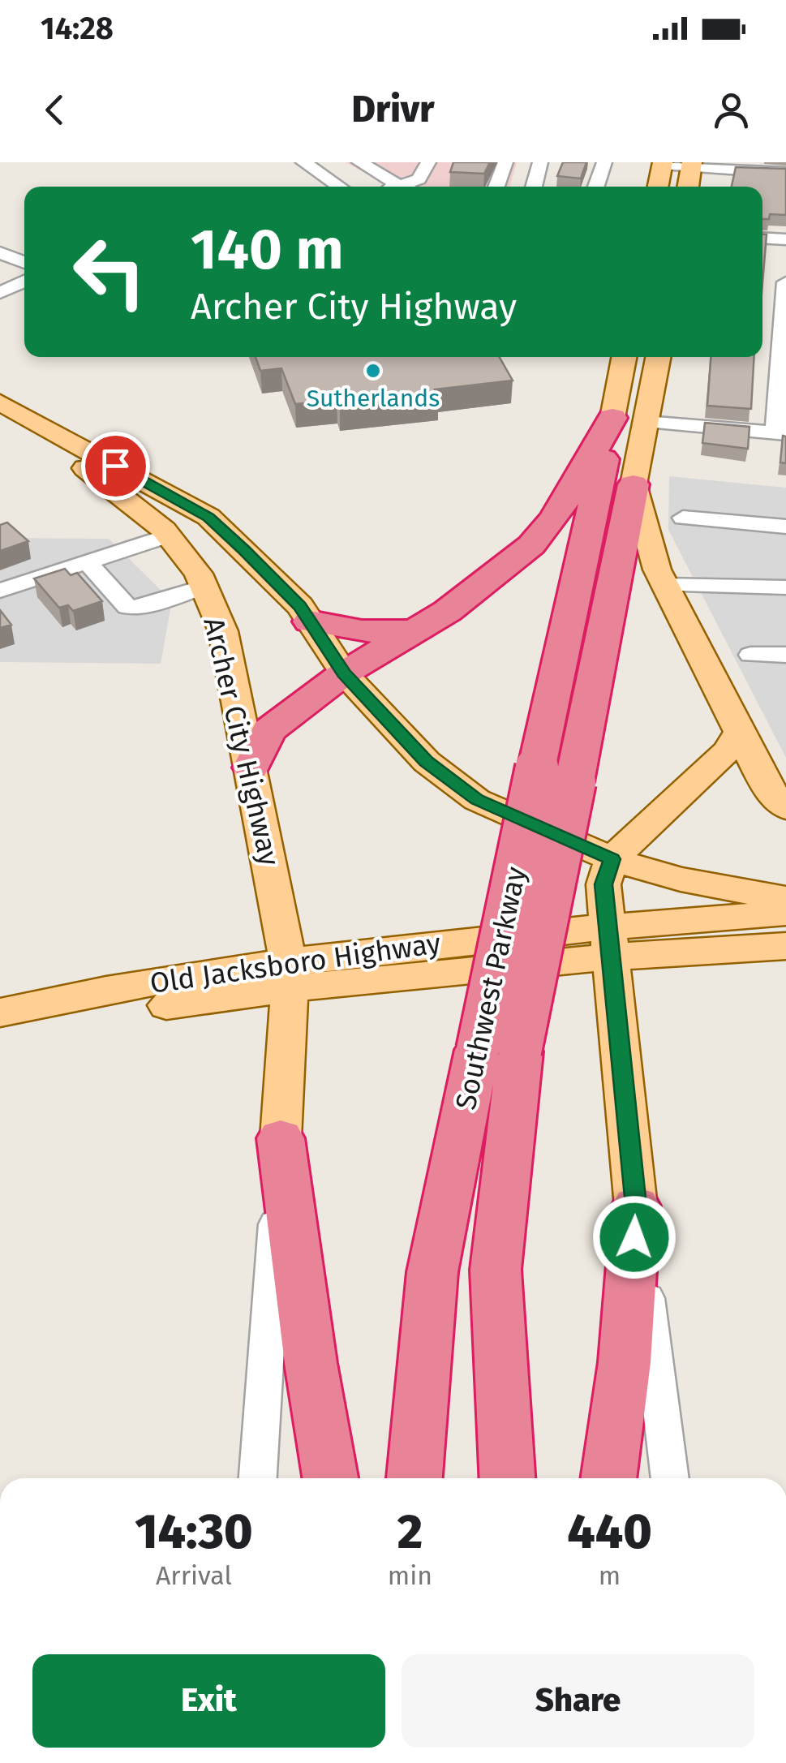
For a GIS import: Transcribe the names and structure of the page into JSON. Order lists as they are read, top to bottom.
{
  "streets": {
    "highway": ["Southwest Parkway"],
    "main road": ["Archer City Highway", "Old Jacksboro Highway"]
  },
  "crossings": [
    ["Archer City Highway", "Old Jacksboro Highway"]
  ],
  "places": ["Sutherlands"],
  "page": {
    "status": "14:28",
    "header": "Drivr",
    "turn": ["140 m", "Archer City Highway"],
    "eta": [
      "14:30",
      "Arrival",
      "2",
      "min",
      "440",
      "m"
    ],
    "buttons": ["Exit", "Share"]
  }
}
